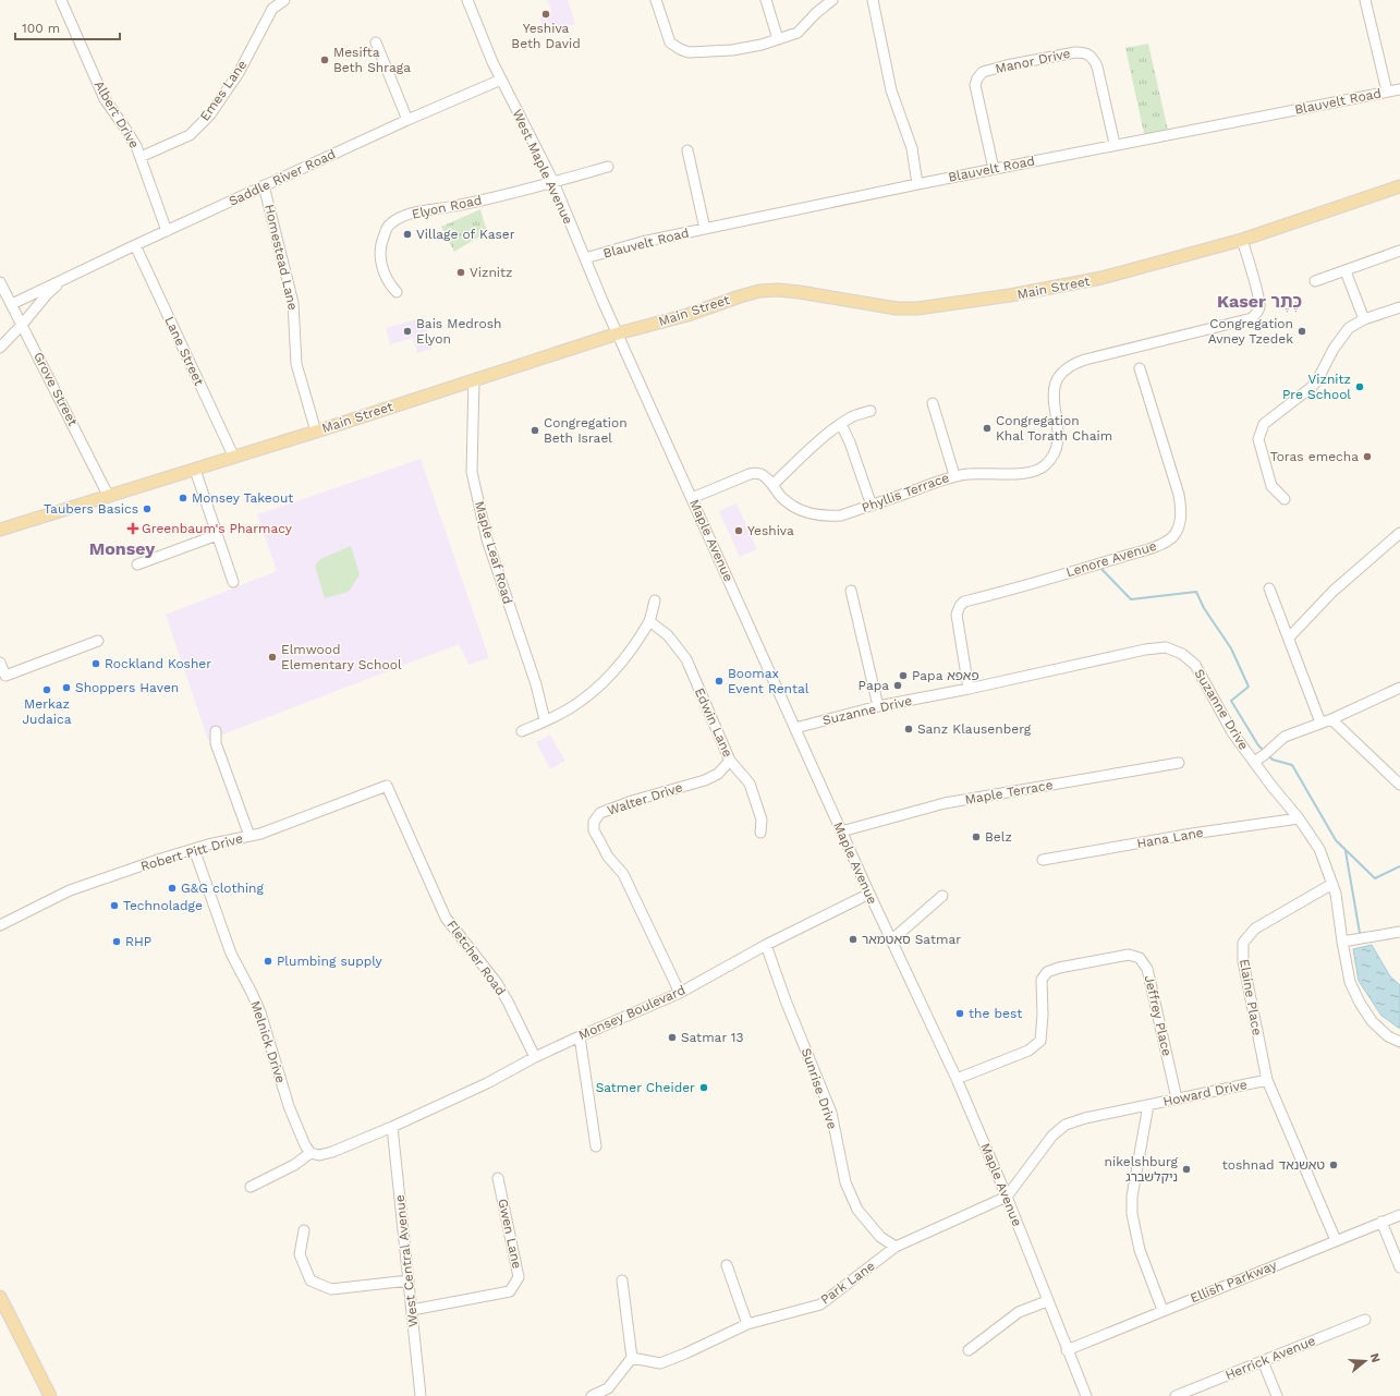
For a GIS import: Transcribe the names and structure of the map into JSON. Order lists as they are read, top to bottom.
{
  "streets": {
    "main road": ["Main Street"],
    "street": [
      "Manor Drive",
      "Emes Lane",
      "Blauvelt Road",
      "Albert Drive",
      "West Maple Avenue",
      "Saddle River Road",
      "Elyon Road",
      "Homestead Lane",
      "Lane Street",
      "Grove Street",
      "Phyllis Terrace",
      "Maple Avenue",
      "Maple Leaf Road",
      "Lenore Avenue",
      "Suzanne Drive",
      "Edwin Lane",
      "Maple Terrace",
      "Walter Drive",
      "Hana Lane",
      "Robert Pitt Drive",
      "Fletcher Road",
      "Elaine Place",
      "Monsey Boulevard",
      "Jeffrey Place",
      "Melnick Drive",
      "Sunrise Drive",
      "Howard Drive",
      "Gwen Lane",
      "West Central Avenue",
      "Ellish Parkway",
      "Park Lane",
      "Herrick Avenue"
    ]
  },
  "crossings": [
    ["Manor Drive", "Blauvelt Road"],
    ["Emes Lane", "Albert Drive"],
    ["Blauvelt Road", "West Maple Avenue"],
    ["Albert Drive", "Saddle River Road"],
    ["West Maple Avenue", "Saddle River Road"],
    ["West Maple Avenue", "Elyon Road"],
    ["West Maple Avenue", "Main Street"],
    ["West Maple Avenue", "Maple Avenue"],
    ["Saddle River Road", "Homestead Lane"],
    ["Saddle River Road", "Lane Street"],
    ["Saddle River Road", "Grove Street"],
    ["Homestead Lane", "Main Street"],
    ["Main Street", "Lane Street"],
    ["Main Street", "Grove Street"],
    ["Main Street", "Phyllis Terrace"],
    ["Main Street", "Maple Avenue"],
    ["Main Street", "Maple Leaf Road"],
    ["Phyllis Terrace", "Maple Avenue"],
    ["Maple Avenue", "Suzanne Drive"],
    ["Maple Avenue", "Maple Terrace"],
    ["Maple Avenue", "Monsey Boulevard"],
    ["Maple Avenue", "Jeffrey Place"],
    ["Maple Avenue", "Howard Drive"],
    ["Maple Avenue", "Ellish Parkway"],
    ["Maple Avenue", "Park Lane"],
    ["Lenore Avenue", "Suzanne Drive"],
    ["Suzanne Drive", "Hana Lane"],
    ["Suzanne Drive", "Elaine Place"],
    ["Edwin Lane", "Walter Drive"],
    ["Walter Drive", "Monsey Boulevard"],
    ["Robert Pitt Drive", "Fletcher Road"],
    ["Robert Pitt Drive", "Melnick Drive"],
    ["Fletcher Road", "Monsey Boulevard"],
    ["Elaine Place", "Howard Drive"],
    ["Monsey Boulevard", "Sunrise Drive"],
    ["Monsey Boulevard", "West Central Avenue"],
    ["Jeffrey Place", "Howard Drive"],
    ["Sunrise Drive", "Park Lane"],
    ["Howard Drive", "Park Lane"],
    ["Gwen Lane", "West Central Avenue"]
  ],
  "districts": ["Kaser כֶּתֶר", "Monsey"],
  "places": {
    "other": [
      "Yeshiva Beth David",
      "Mesifta Beth Shraga",
      "Village of Kaser",
      "Viznitz",
      "Bais Medrosh Elyon",
      "Congregation Avney Tzedek",
      "Viznitz Pre School",
      "Congregation Khal Torath Chaim",
      "Congregation Beth Israel",
      "Toras emecha",
      "Monsey Takeout",
      "Taubers Basics",
      "Yeshiva",
      "Elmwood Elementary School",
      "Rockland Kosher",
      "Papa פאפא",
      "Boomax Event Rental",
      "Papa",
      "Shoppers Haven",
      "Merkaz Judaica",
      "Sanz Klausenberg",
      "Belz",
      "G&G clothing",
      "Technoladge",
      "סאטמאר Satmar",
      "RHP",
      "Plumbing supply",
      "the best",
      "Satmar 13",
      "Satmer Cheider",
      "toshnad טאשנאד",
      "nikelshburg ניקלשברג"
    ],
    "health": ["Greenbaum's Pharmacy"]
  },
  "scale_bar": "100 m",
  "north": "right"
}
